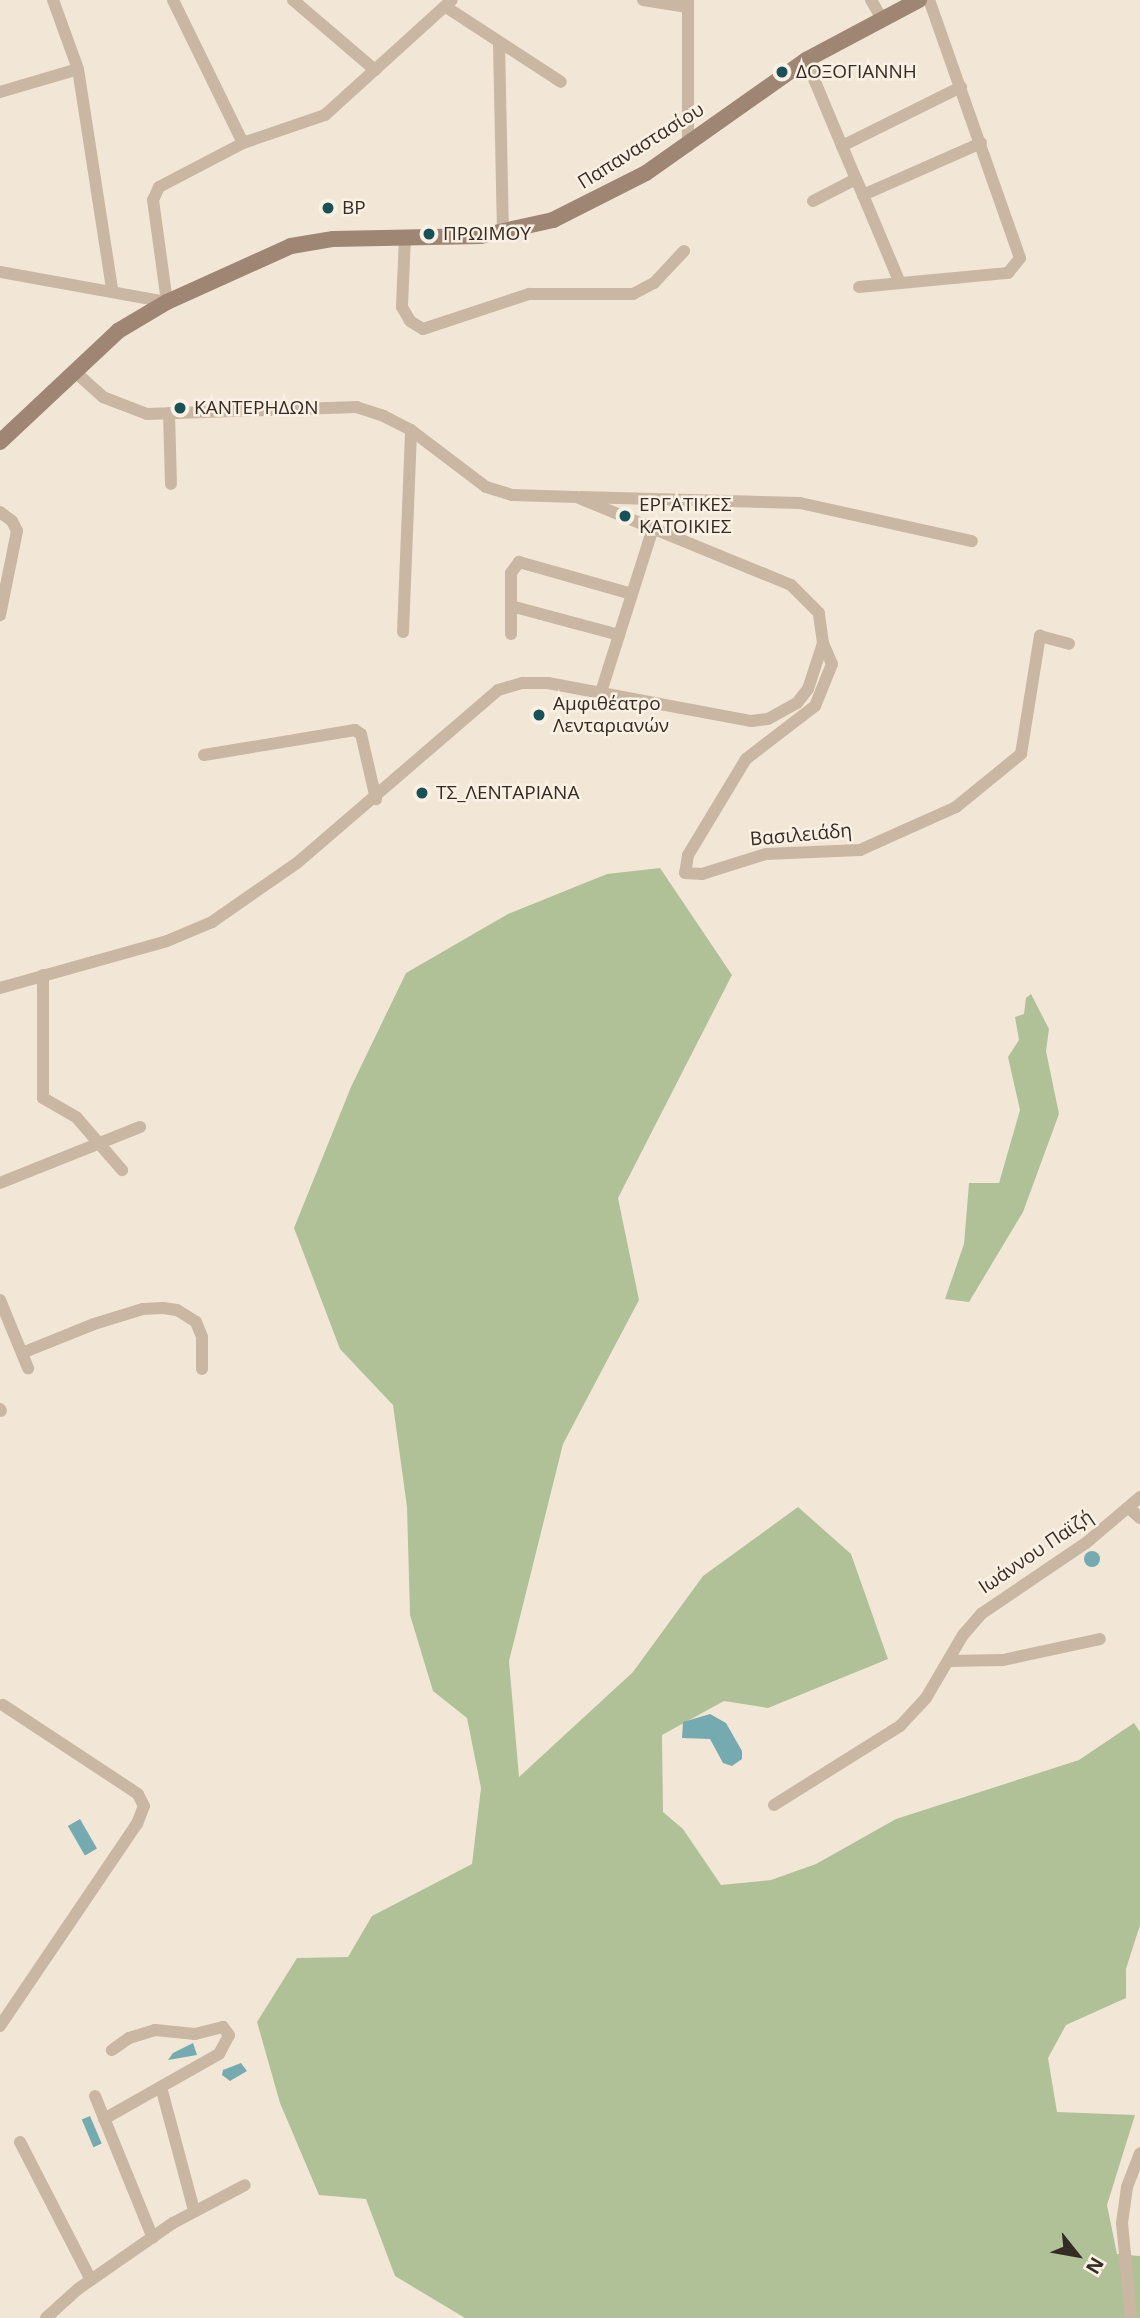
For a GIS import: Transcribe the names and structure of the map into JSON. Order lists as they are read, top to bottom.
{
  "streets": {
    "street": ["Παπαναστασίου", "Βασιλειάδη", "Ιωάννου Παϊζή"]
  },
  "places": [
    "ΔΟΞΟΓΙΑΝΝΗ",
    "BP",
    "ΠΡΩΙΜΟΥ",
    "ΚΑΝΤΕΡΗΔΩΝ",
    "ΕΡΓΑΤΙΚΕΣ ΚΑΤΟΙΚΙΕΣ",
    "Αμφιθέατρο Λενταριανών",
    "ΤΣ_ΛΕΝΤΑΡΙΑΝΑ"
  ],
  "north": "bottom right"
}
